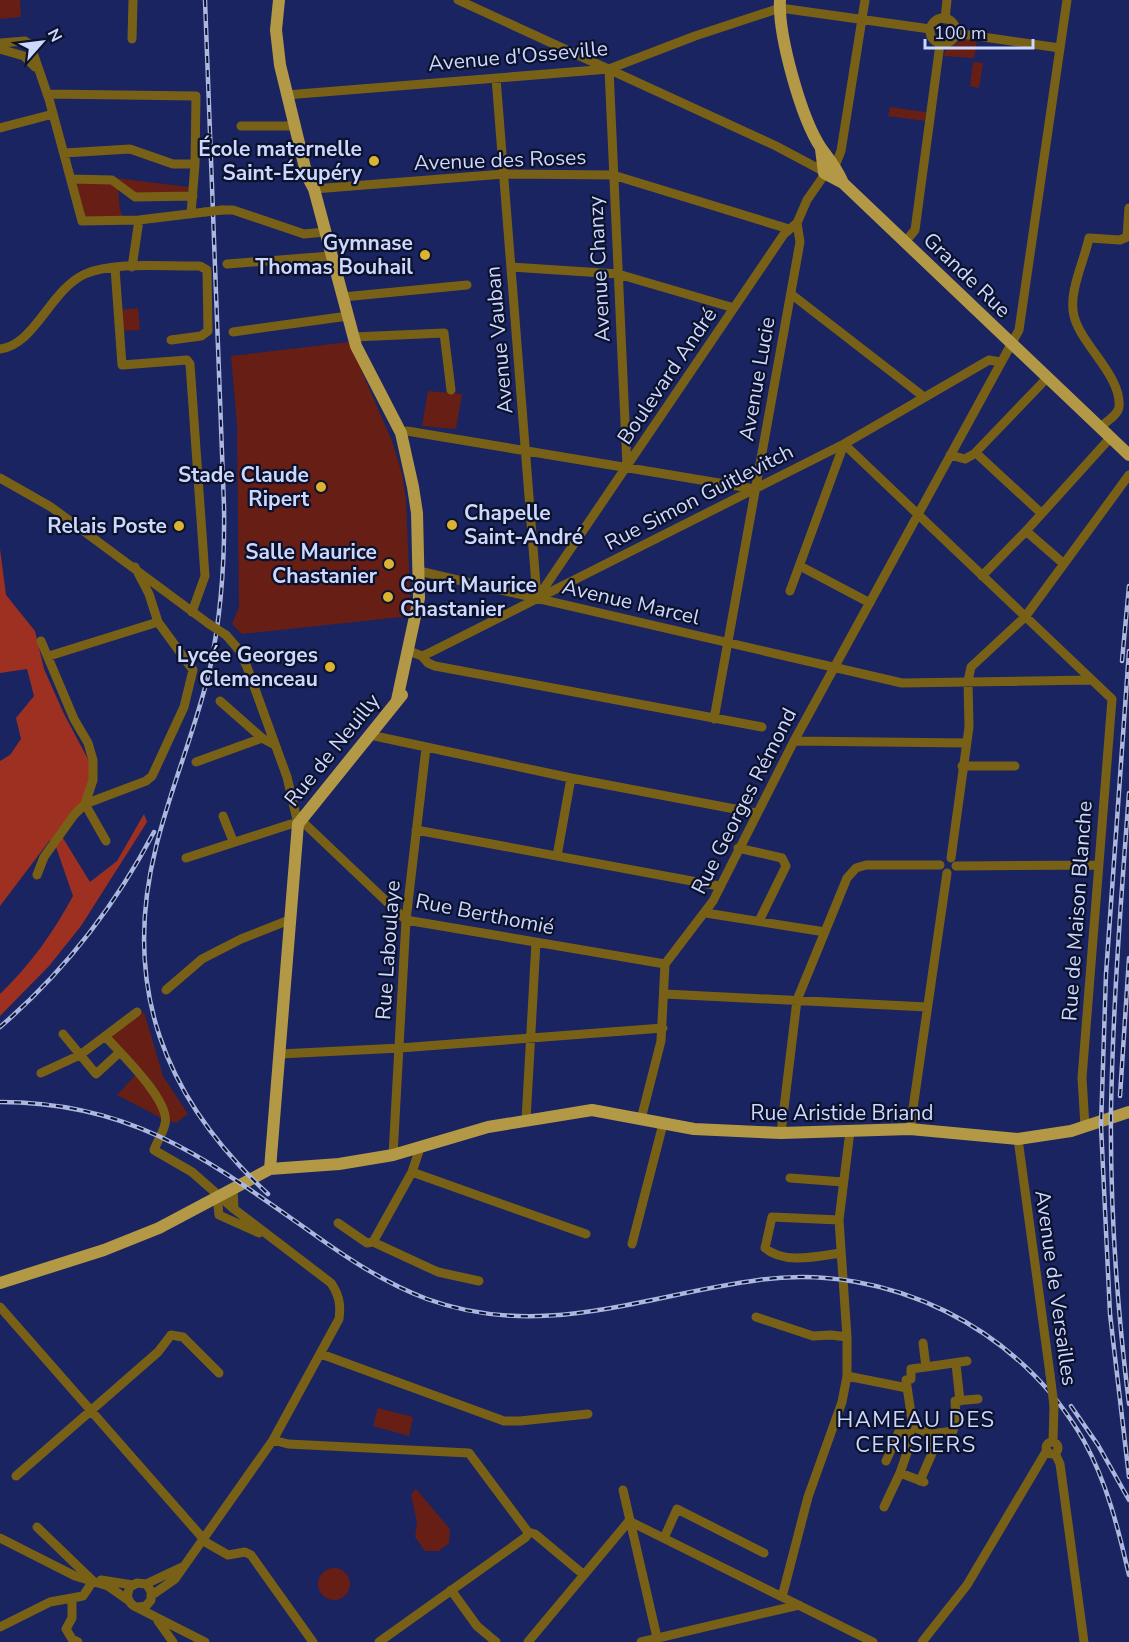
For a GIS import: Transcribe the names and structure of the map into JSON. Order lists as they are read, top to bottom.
{
  "streets": {
    "main road": ["Grande Rue", "Rue de Neuilly", "Rue Aristide Briand"],
    "street": [
      "Avenue d'Osseville",
      "Avenue des Roses",
      "Avenue Chanzy",
      "Avenue Vauban",
      "Boulevard André",
      "Avenue Lucie",
      "Rue Simon Guitlevitch",
      "Avenue Marcel",
      "Rue Georges Rémond",
      "Rue de Maison Blanche",
      "Rue Berthomié",
      "Rue Laboulaye",
      "Avenue de Versailles"
    ]
  },
  "crossings": [
    ["Avenue d'Osseville", "Avenue Chanzy"],
    ["Avenue d'Osseville", "Avenue Vauban"],
    ["Avenue d'Osseville", "Rue de Neuilly"],
    ["Avenue des Roses", "Avenue Chanzy"],
    ["Avenue des Roses", "Avenue Vauban"],
    ["Avenue des Roses", "Boulevard André"],
    ["Avenue des Roses", "Avenue Lucie"],
    ["Avenue des Roses", "Rue de Neuilly"],
    ["Avenue Chanzy", "Boulevard André"],
    ["Grande Rue", "Boulevard André"],
    ["Grande Rue", "Rue Georges Rémond"],
    ["Avenue Vauban", "Boulevard André"],
    ["Avenue Vauban", "Rue Simon Guitlevitch"],
    ["Avenue Vauban", "Avenue Marcel"],
    ["Boulevard André", "Avenue Lucie"],
    ["Boulevard André", "Rue Simon Guitlevitch"],
    ["Boulevard André", "Avenue Marcel"],
    ["Avenue Lucie", "Rue Simon Guitlevitch"],
    ["Avenue Lucie", "Avenue Marcel"],
    ["Rue Simon Guitlevitch", "Avenue Marcel"],
    ["Rue Simon Guitlevitch", "Rue de Neuilly"],
    ["Rue Simon Guitlevitch", "Rue Georges Rémond"],
    ["Avenue Marcel", "Rue de Neuilly"],
    ["Avenue Marcel", "Rue Georges Rémond"],
    ["Avenue Marcel", "Rue de Maison Blanche"],
    ["Rue de Neuilly", "Rue Berthomié"],
    ["Rue Georges Rémond", "Rue Berthomié"],
    ["Rue de Maison Blanche", "Rue Aristide Briand"],
    ["Rue Berthomié", "Rue Laboulaye"],
    ["Rue Laboulaye", "Rue Aristide Briand"],
    ["Rue Aristide Briand", "Avenue de Versailles"]
  ],
  "districts": ["HAMEAU DES CERISIERS"],
  "places": [
    "École maternelle Saint-Éxupéry",
    "Gymnase Thomas Bouhail",
    "Stade Claude Ripert",
    "Chapelle Saint-André",
    "Relais Poste",
    "Salle Maurice Chastanier",
    "Court Maurice Chastanier",
    "Lycée Georges Clemenceau"
  ],
  "scale_bar": "100 m",
  "north": "top right"
}
